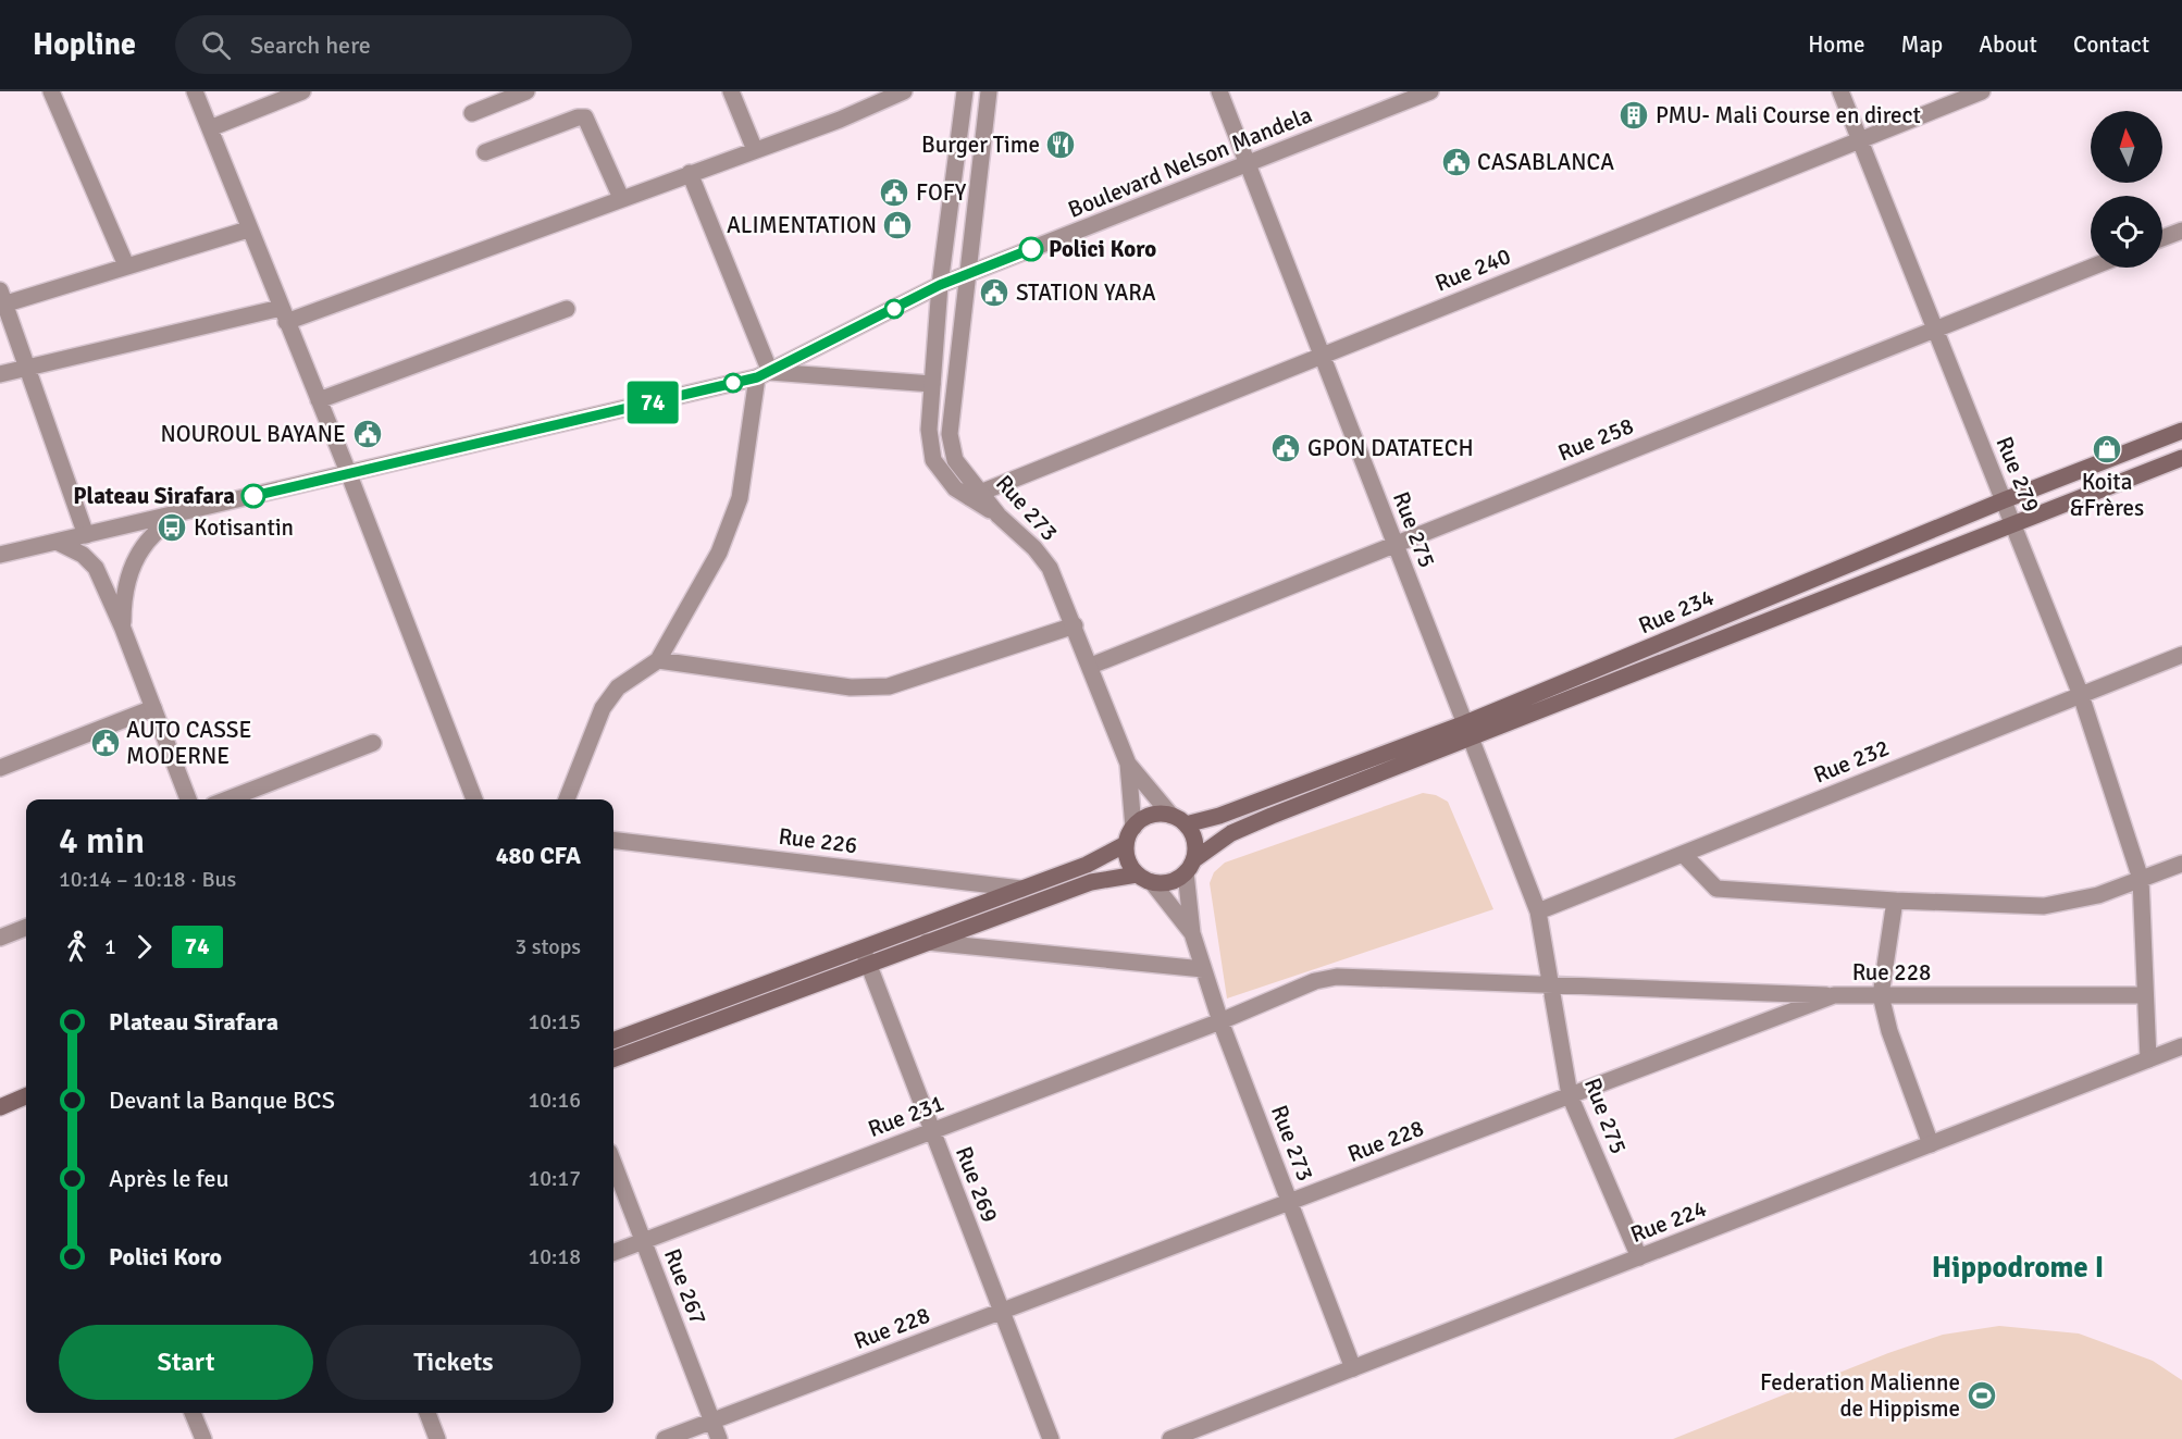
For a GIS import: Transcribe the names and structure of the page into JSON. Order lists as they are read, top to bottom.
{
  "streets": {
    "main road": ["Rue 234"],
    "street": [
      "Boulevard Nelson Mandela",
      "Rue 240",
      "Rue 258",
      "Rue 279",
      "Rue 273",
      "Rue 275",
      "Rue 232",
      "Rue 226",
      "Rue 228",
      "Rue 231",
      "Rue 269",
      "Rue 224",
      "Rue 267"
    ]
  },
  "crossings": [
    ["Boulevard Nelson Mandela", "Rue 273"],
    ["Boulevard Nelson Mandela", "Rue 275"],
    ["Rue 240", "Rue 279"],
    ["Rue 240", "Rue 273"],
    ["Rue 240", "Rue 275"],
    ["Rue 258", "Rue 279"],
    ["Rue 258", "Rue 273"],
    ["Rue 258", "Rue 275"],
    ["Rue 279", "Rue 234"],
    ["Rue 279", "Rue 232"],
    ["Rue 279", "Rue 228"],
    ["Rue 279", "Rue 224"],
    ["Rue 273", "Rue 234"],
    ["Rue 273", "Rue 228"],
    ["Rue 273", "Rue 231"],
    ["Rue 273", "Rue 224"],
    ["Rue 275", "Rue 234"],
    ["Rue 275", "Rue 232"],
    ["Rue 275", "Rue 228"],
    ["Rue 275", "Rue 231"],
    ["Rue 275", "Rue 224"],
    ["Rue 228", "Rue 231"],
    ["Rue 228", "Rue 269"],
    ["Rue 228", "Rue 267"],
    ["Rue 231", "Rue 269"],
    ["Rue 231", "Rue 267"]
  ],
  "districts": ["Hippodrome I"],
  "places": {
    "building": ["PMU- Mali Course en direct"],
    "restaurant": ["Burger Time"],
    "public building": [
      "CASABLANCA",
      "FOFY",
      "STATION YARA",
      "NOUROUL BAYANE",
      "GPON DATATECH",
      "AUTO CASSE MODERNE"
    ],
    "shop": ["ALIMENTATION", "Koita &Frères"],
    "other": ["Polici Koro", "Plateau Sirafara"],
    "bus stop": ["Kotisantin"],
    "sports": ["Federation Malienne de Hippisme"]
  },
  "lines": ["bus line 74"],
  "north": "top",
  "page": {
    "header": "Hopline",
    "search": "Search here",
    "nav": [
      "Home",
      "Map",
      "About",
      "Contact"
    ],
    "on_map": "74",
    "heading": ["4 min", "10:14 – 10:18 · Bus", "480 CFA"],
    "legs": ["1", "74", "3 stops"],
    "list": [
      {
        "name": "Plateau Sirafara",
        "value": "10:15"
      },
      {
        "name": "Devant la Banque BCS",
        "value": "10:16"
      },
      {
        "name": "Après le feu",
        "value": "10:17"
      },
      {
        "name": "Polici Koro",
        "value": "10:18"
      }
    ],
    "buttons": ["Start", "Tickets"]
  }
}
